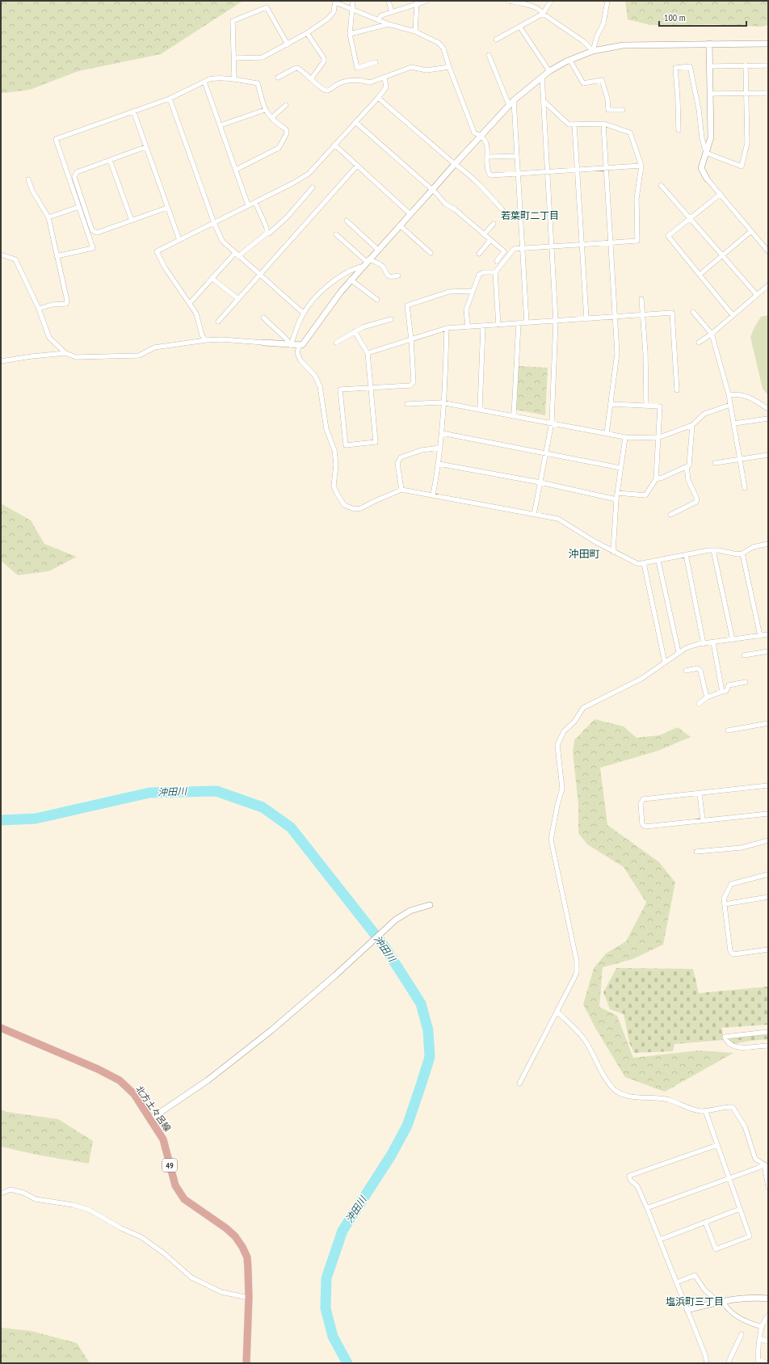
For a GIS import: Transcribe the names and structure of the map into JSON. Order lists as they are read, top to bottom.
{
  "streets": {
    "main road": ["北方土々呂線", "49"]
  },
  "districts": ["若葉町二丁目", "沖田町", "塩浜町三丁目"],
  "water": ["沖田川"],
  "scale_bar": "100 m"
}
